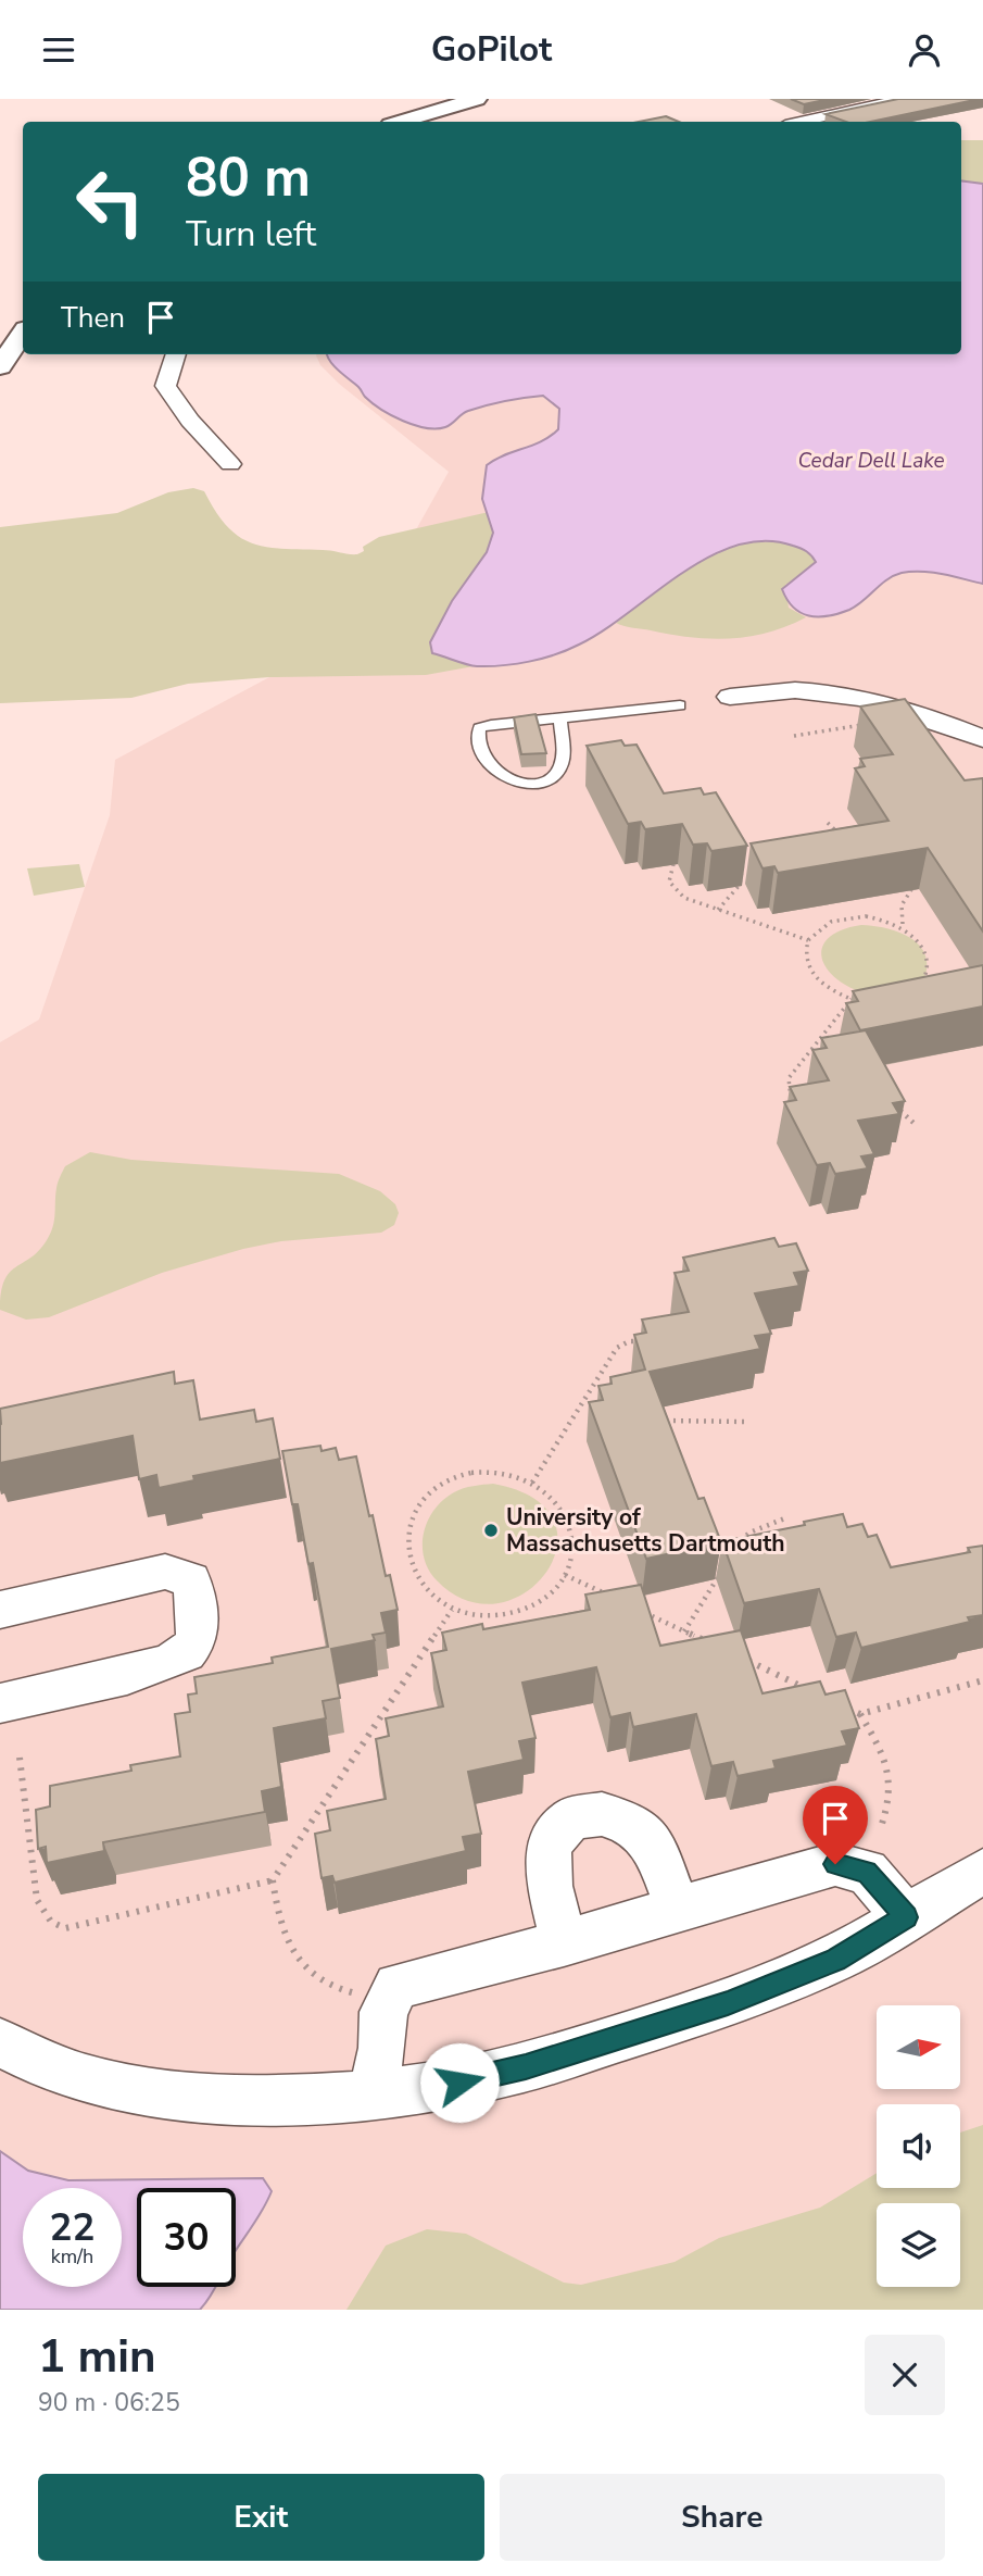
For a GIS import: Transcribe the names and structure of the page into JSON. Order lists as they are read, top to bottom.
{
  "water": ["Cedar Dell Lake"],
  "places": ["University of Massachusetts Dartmouth"],
  "north": "right",
  "page": {
    "header": "GoPilot",
    "turn": ["80 m", "Turn left"],
    "then": "Then",
    "speed": "22 km/h",
    "limit": "30",
    "heading": ["1 min", "90 m · 06:25"],
    "buttons": ["Exit", "Share"]
  }
}
